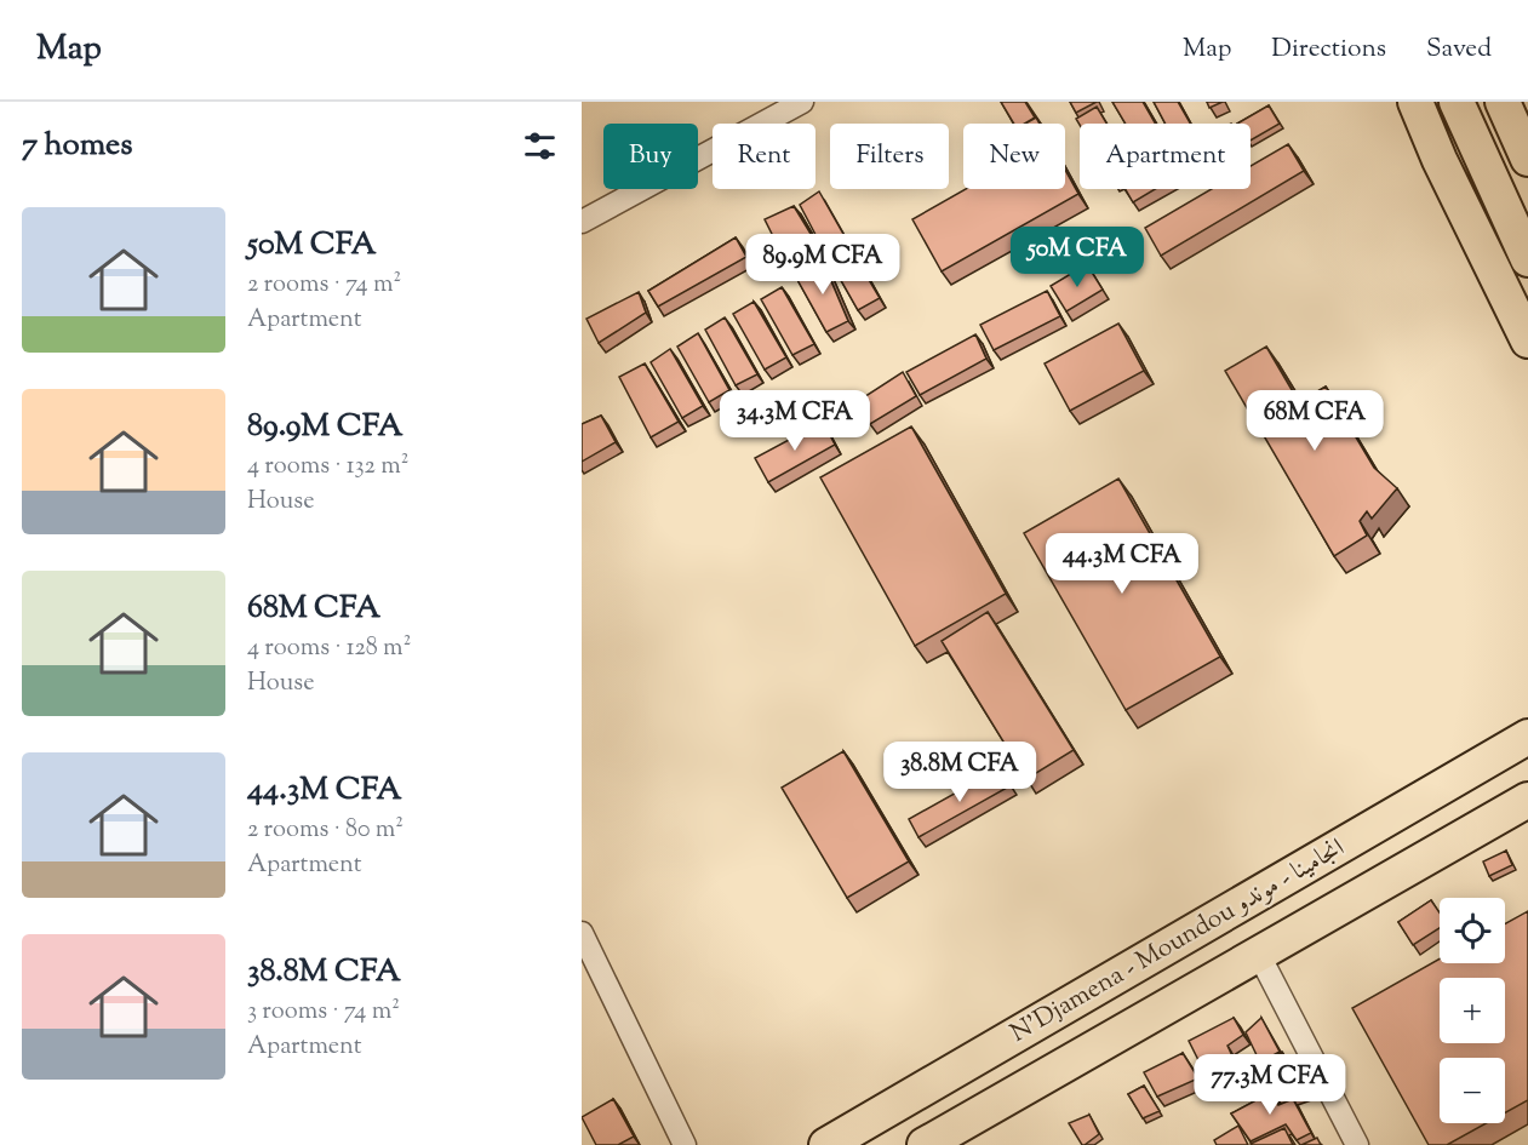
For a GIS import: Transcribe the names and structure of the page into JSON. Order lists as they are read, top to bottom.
{
  "streets": {
    "main road": ["N'Djamena - Moundou انجامينا - موندو"]
  },
  "page": {
    "header": "Map",
    "nav": ["Map", "Directions", "Saved"],
    "heading": "7 homes",
    "chip": [
      "Buy",
      "Rent",
      "Filters",
      "New",
      "Apartment"
    ],
    "list": [
      {
        "name": "50M CFA",
        "note": "2 rooms · 74 m² · Apartment"
      },
      {
        "name": "89.9M CFA",
        "note": "4 rooms · 132 m² · House"
      },
      {
        "name": "68M CFA",
        "note": "4 rooms · 128 m² · House"
      },
      {
        "name": "44.3M CFA",
        "note": "2 rooms · 80 m² · Apartment"
      },
      {
        "name": "38.8M CFA",
        "note": "3 rooms · 74 m² · Apartment"
      }
    ],
    "price": [
      "50M CFA",
      "89.9M CFA",
      "34.3M CFA",
      "68M CFA",
      "44.3M CFA",
      "38.8M CFA",
      "77.3M CFA"
    ],
    "map_buttons": ["+", "−"]
  }
}
